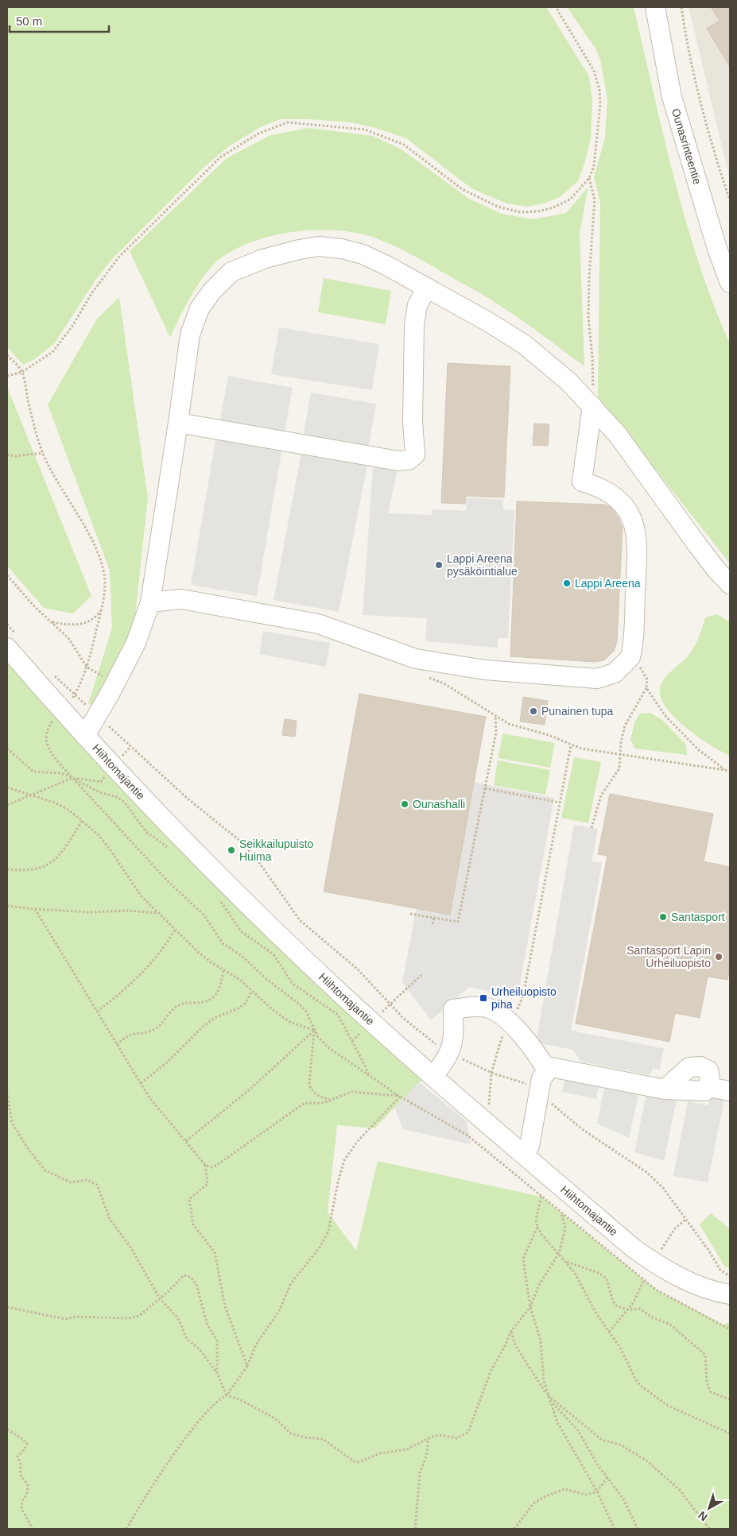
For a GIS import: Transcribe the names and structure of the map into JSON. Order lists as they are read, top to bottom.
{
  "streets": {
    "street": ["Ounasrinteentie", "Hiihtomajantie"]
  },
  "places": {
    "other": [
      "Lappi Areena pysäköintialue",
      "Lappi Areena",
      "Punainen tupa",
      "Ounashalli",
      "Seikkailupuisto Huima",
      "Santasport",
      "Santasport Lapin Urheiluopisto"
    ],
    "transit": ["Urheiluopisto piha"]
  },
  "scale_bar": "50 m",
  "north": "bottom left"
}
